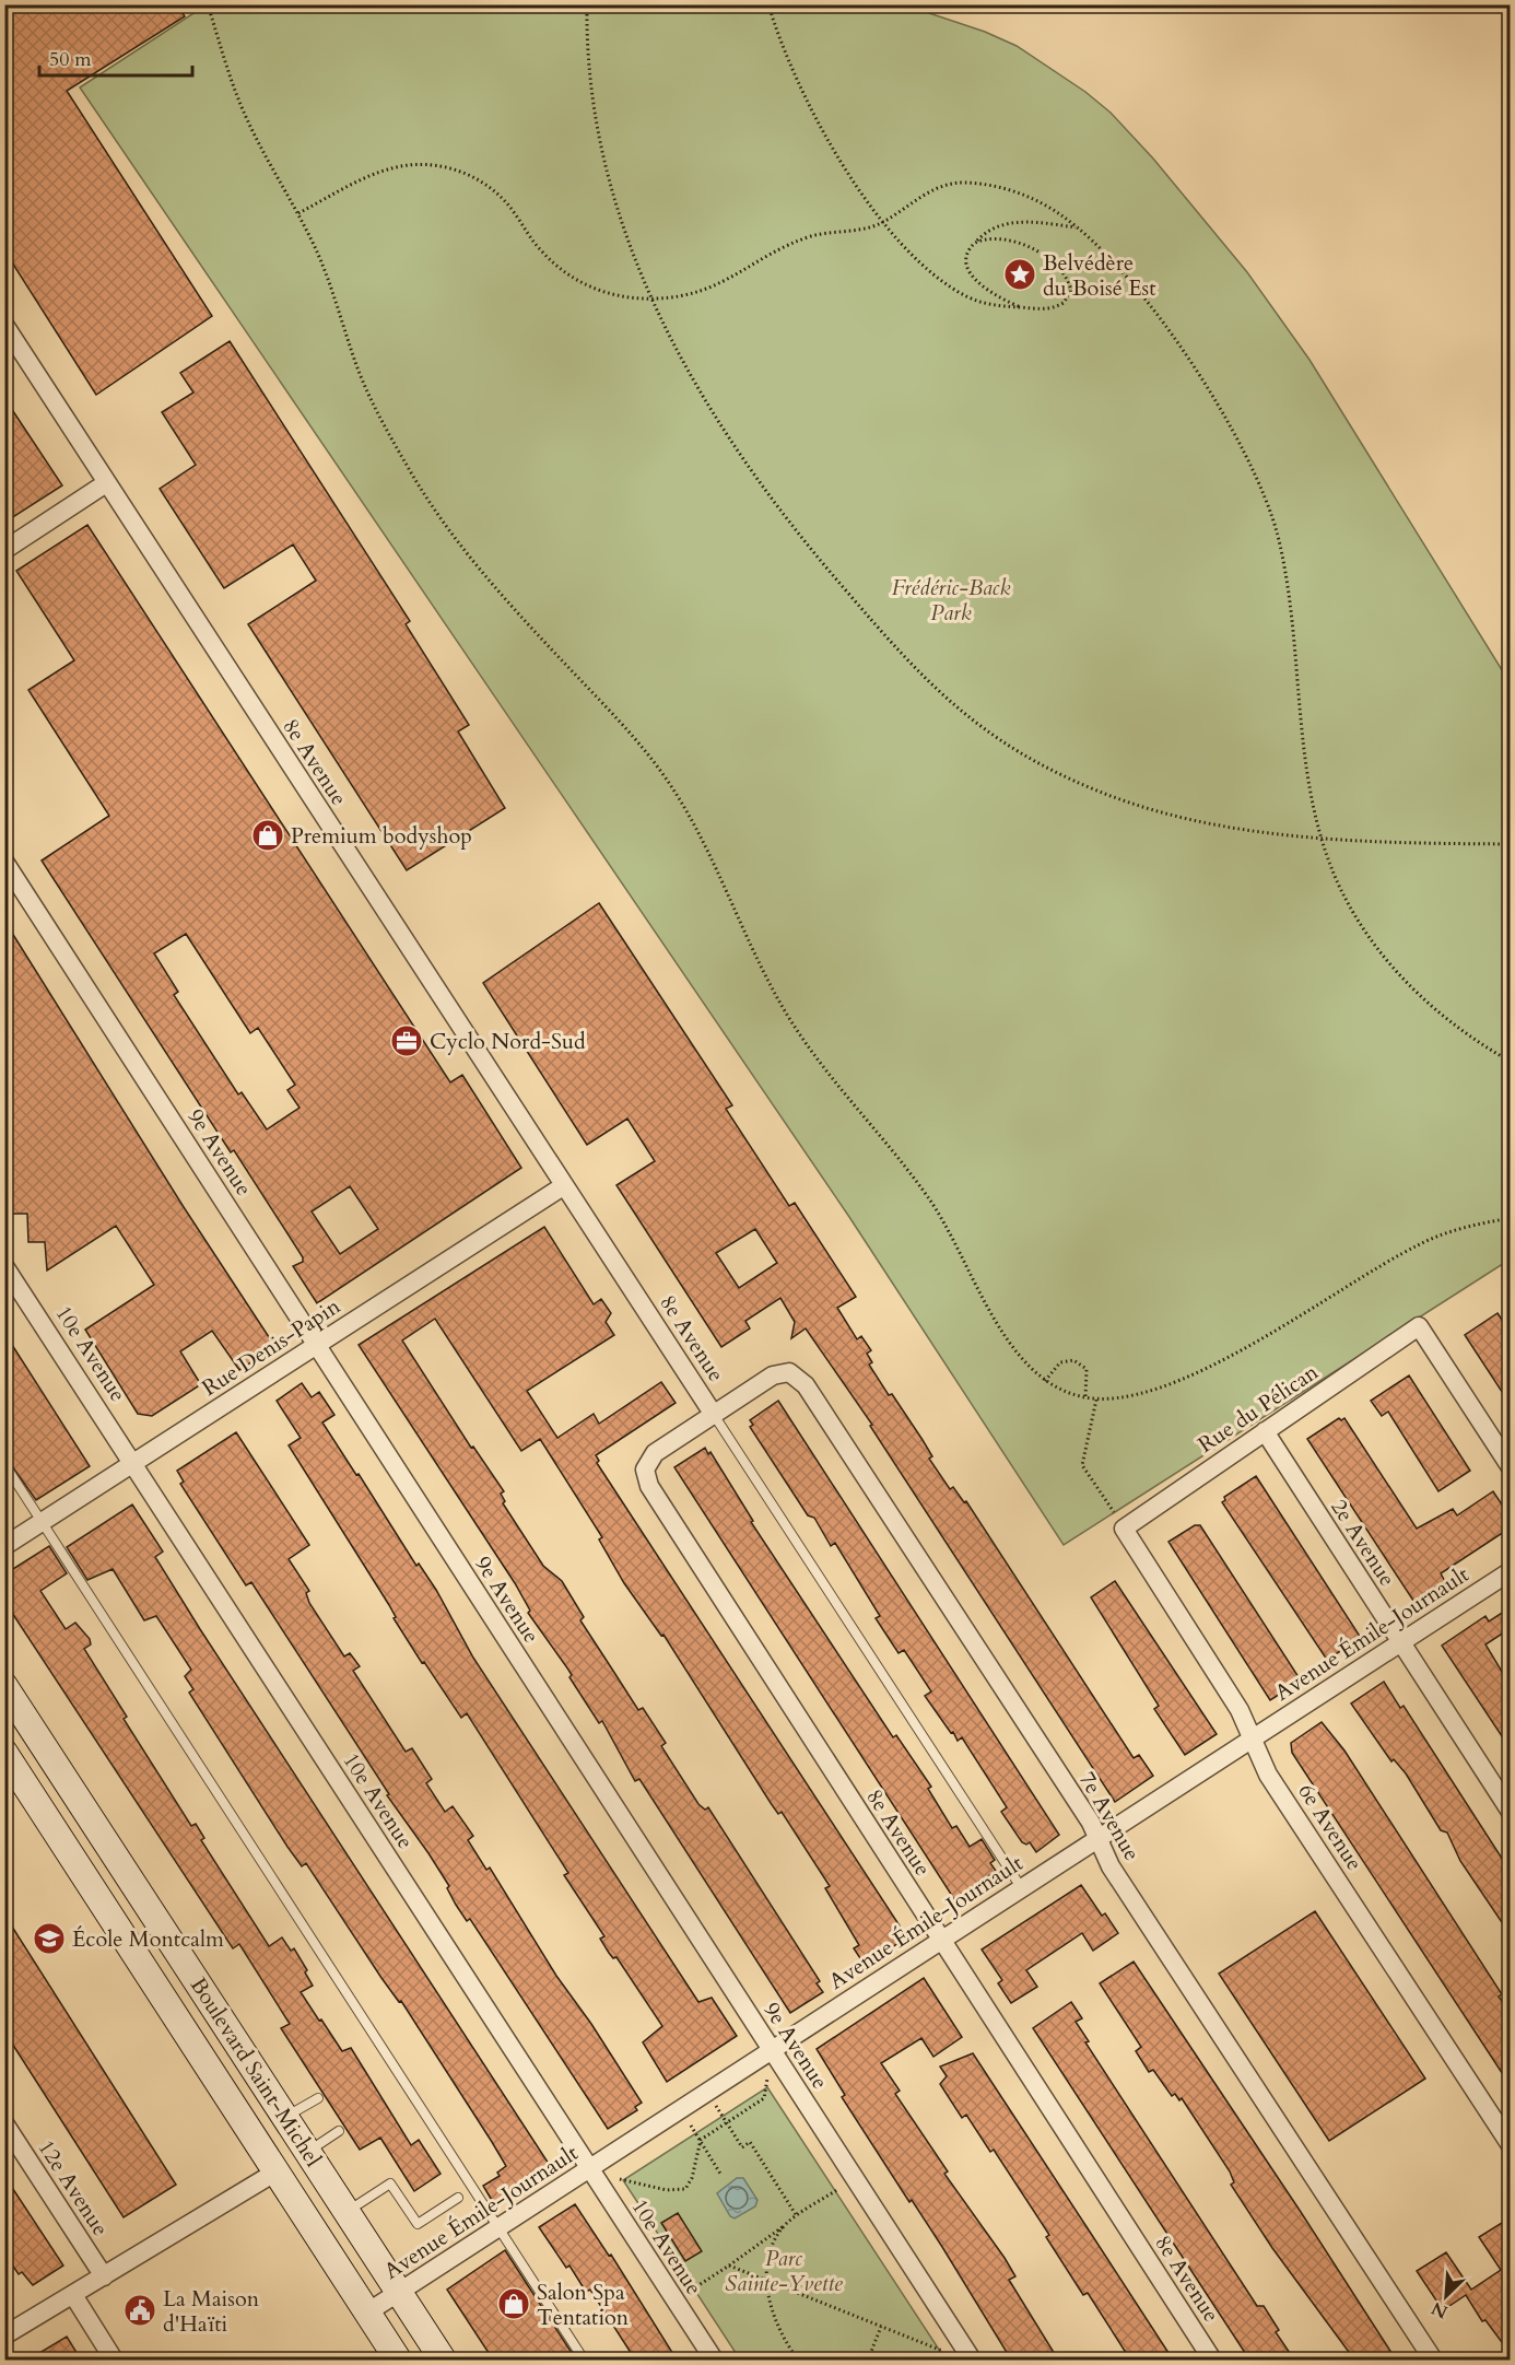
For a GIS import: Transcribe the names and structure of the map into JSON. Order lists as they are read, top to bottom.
{
  "streets": {
    "main road": ["Boulevard Saint-Michel"],
    "street": [
      "8e Avenue",
      "9e Avenue",
      "Rue Denis-Papin",
      "10e Avenue",
      "Rue du Pélican",
      "2e Avenue",
      "Avenue Émile-Journault",
      "7e Avenue",
      "6e Avenue",
      "12e Avenue"
    ]
  },
  "crossings": [
    ["8e Avenue", "Rue Denis-Papin"],
    ["8e Avenue", "Avenue Émile-Journault"],
    ["8e Avenue", "7e Avenue"],
    ["9e Avenue", "Rue Denis-Papin"],
    ["9e Avenue", "Avenue Émile-Journault"],
    ["Rue Denis-Papin", "10e Avenue"],
    ["10e Avenue", "Avenue Émile-Journault"],
    ["Rue du Pélican", "2e Avenue"],
    ["Rue du Pélican", "6e Avenue"],
    ["2e Avenue", "Avenue Émile-Journault"],
    ["Avenue Émile-Journault", "7e Avenue"],
    ["Avenue Émile-Journault", "6e Avenue"],
    ["Avenue Émile-Journault", "Boulevard Saint-Michel"]
  ],
  "parks": ["Frédéric-Back Park", "Parc Sainte-Yvette"],
  "places": {
    "place": ["Belvédère du Boisé Est"],
    "shop": ["Premium bodyshop", "Salon Spa Tentation"],
    "office": ["Cyclo Nord-Sud"],
    "school or university": ["École Montcalm"],
    "public building": ["La Maison d'Haïti"]
  },
  "scale_bar": "50 m",
  "north": "bottom left"
}
